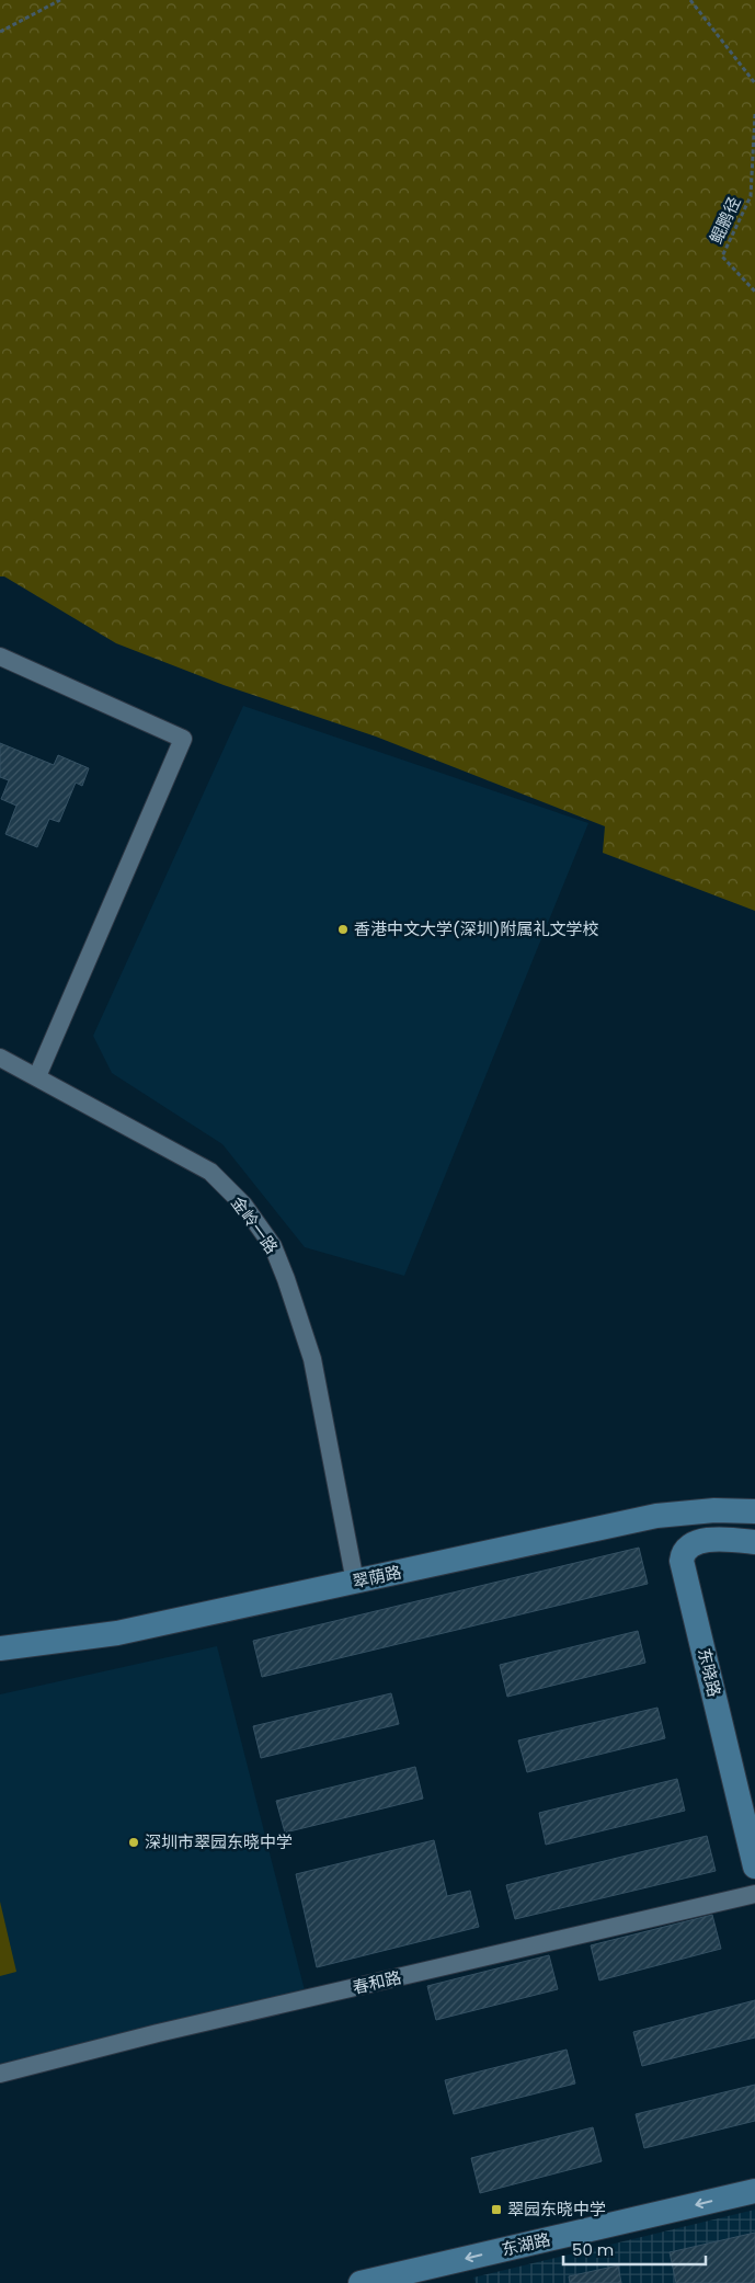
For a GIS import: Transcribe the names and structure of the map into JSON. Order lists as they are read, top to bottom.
{
  "streets": {
    "street": [
      "金岭一路",
      "翠荫路",
      "东晓路",
      "春和路",
      "东湖路"
    ],
    "path": ["鲲鹏径"]
  },
  "crossings": [
    ["金岭一路", "翠荫路"]
  ],
  "one_way": ["东湖路"],
  "places": {
    "other": ["香港中文大学(深圳)附属礼文学校", "深圳市翠园东晓中学"],
    "transit": ["翠园东晓中学"]
  },
  "scale_bar": "50 m"
}
